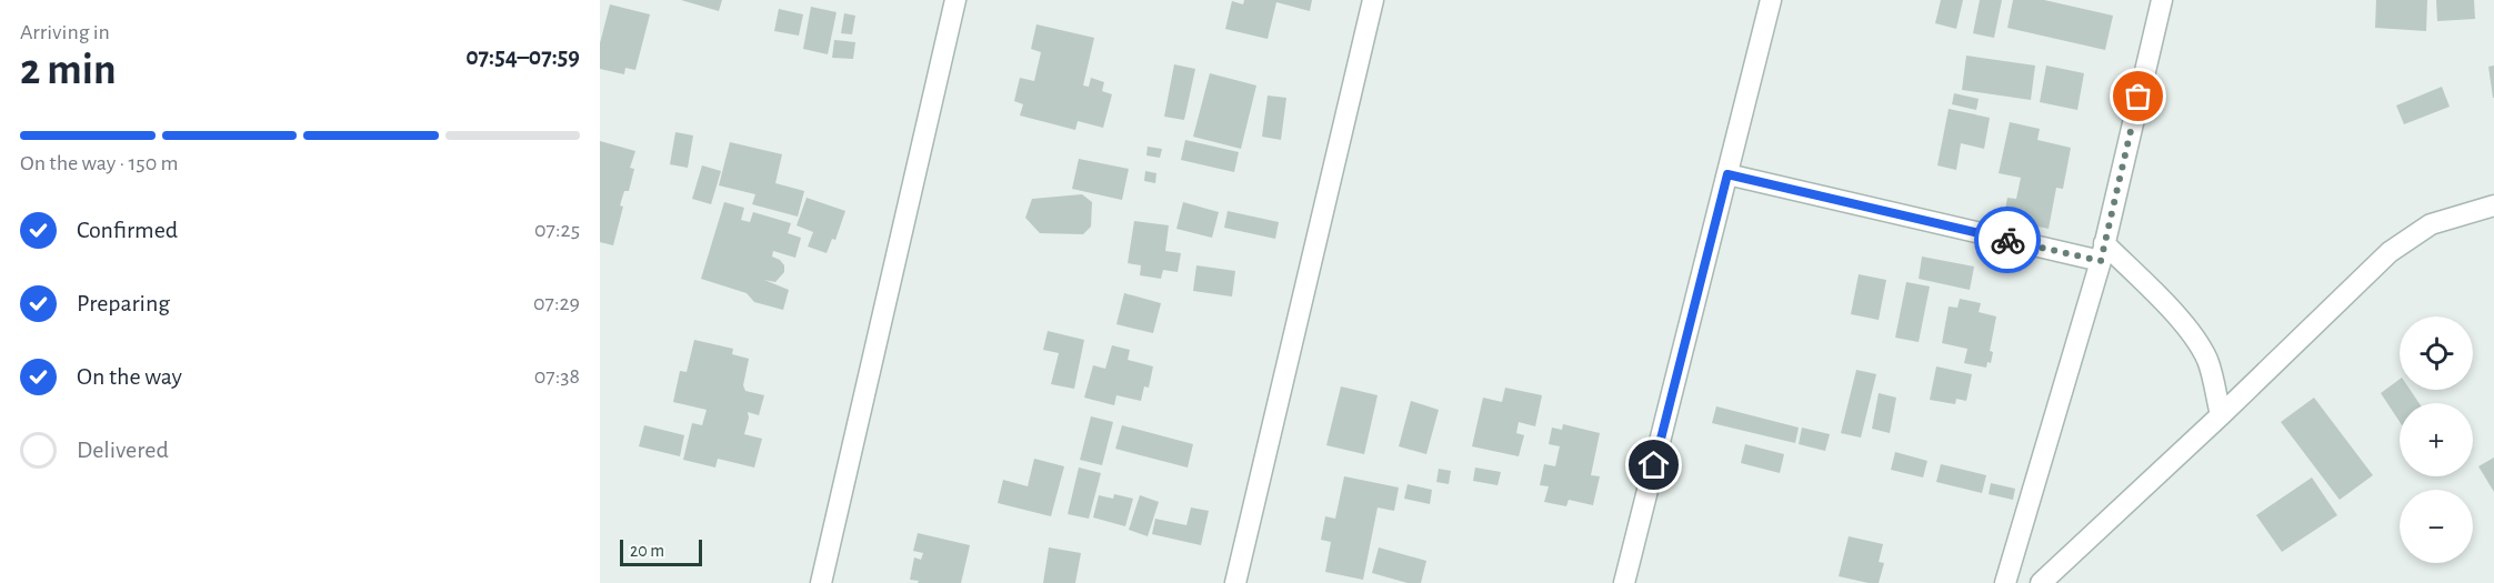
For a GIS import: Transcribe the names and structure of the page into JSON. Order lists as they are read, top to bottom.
{
  "scale_bar": "20 m",
  "page": {
    "heading": ["2 min", "Arriving in", "07:54–07:59"],
    "bar": "On the way · 150 m",
    "list": [
      ["Confirmed", "07:25"],
      ["Preparing", "07:29"],
      ["On the way", "07:38"],
      "Delivered"
    ],
    "map_buttons": ["+", "−"],
    "scale": "20 m"
  }
}
